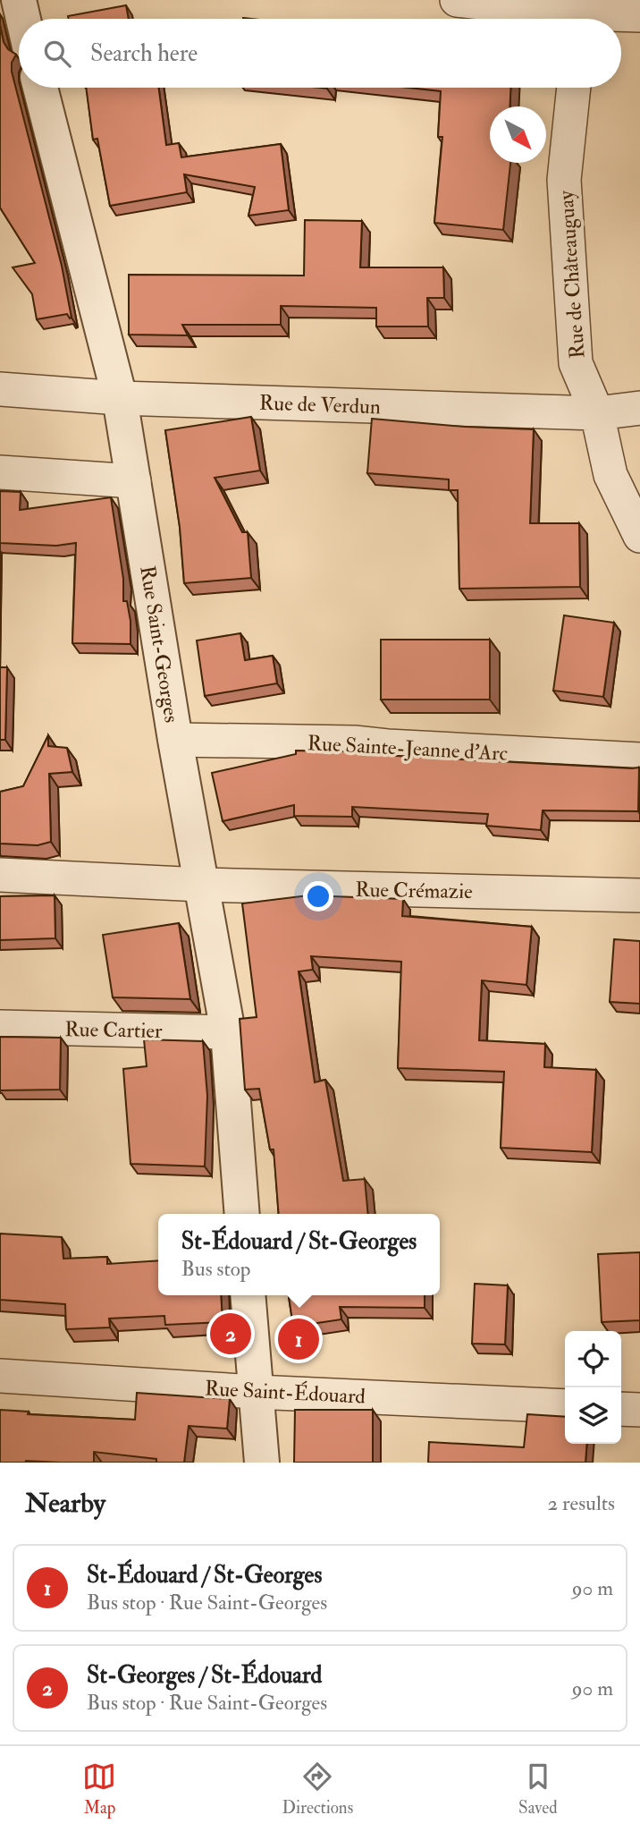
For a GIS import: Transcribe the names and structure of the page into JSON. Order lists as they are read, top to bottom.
{
  "streets": {
    "street": [
      "Rue de Châteauguay",
      "Rue de Verdun",
      "Rue Saint-Georges",
      "Rue Sainte-Jeanne d'Arc",
      "Rue Crémazie",
      "Rue Cartier",
      "Rue Saint-Édouard"
    ]
  },
  "crossings": [
    ["Rue de Châteauguay", "Rue de Verdun"],
    ["Rue de Verdun", "Rue Saint-Georges"],
    ["Rue Saint-Georges", "Rue Sainte-Jeanne d'Arc"],
    ["Rue Saint-Georges", "Rue Crémazie"],
    ["Rue Saint-Georges", "Rue Cartier"]
  ],
  "north": "bottom right",
  "page": {
    "search": "Search here",
    "popup": ["St-Édouard / St-Georges", "Bus stop"],
    "pins": ["2", "1"],
    "heading": ["Nearby", "2 results"],
    "list": [
      {
        "mark": "1",
        "name": "St-Édouard / St-Georges",
        "note": "Bus stop · Rue Saint-Georges",
        "value": "90 m"
      },
      {
        "mark": "2",
        "name": "St-Georges / St-Édouard",
        "note": "Bus stop · Rue Saint-Georges",
        "value": "90 m"
      }
    ],
    "nav": ["Map", "Directions", "Saved"]
  }
}
